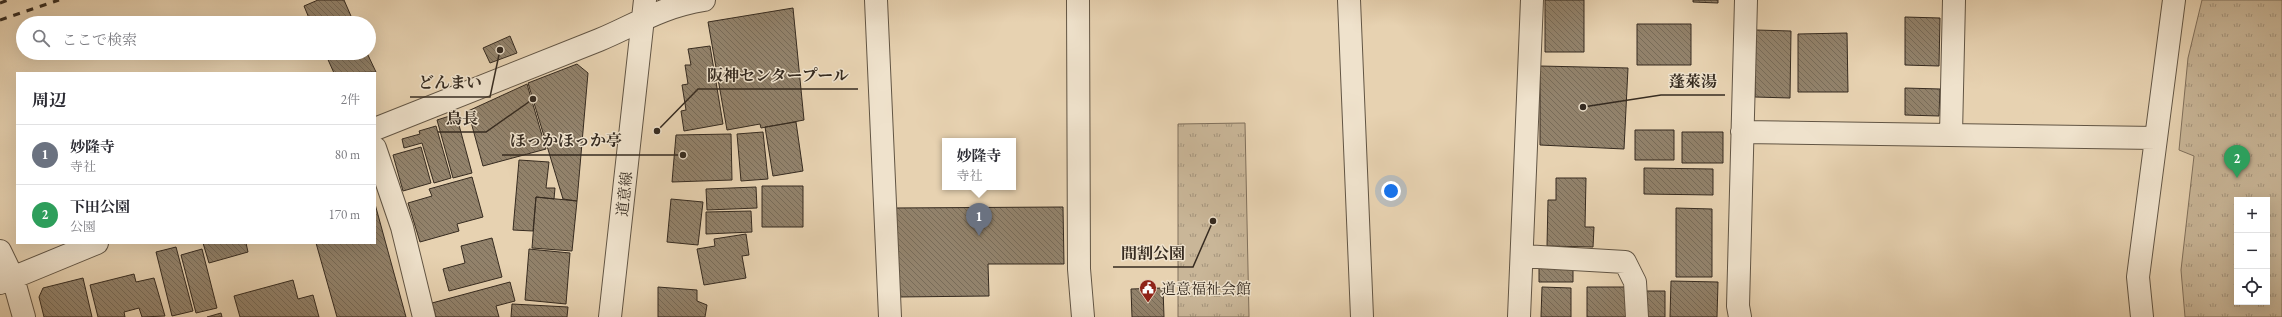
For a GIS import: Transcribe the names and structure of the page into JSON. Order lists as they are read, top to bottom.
{
  "streets": {
    "street": ["道意線"]
  },
  "places": {
    "other": [
      "どんまい",
      "鳥長",
      "蓬萊湯",
      "阪神センタープール",
      "ほっかほっか亭",
      "間割公園"
    ],
    "public building": ["道意福祉会館"]
  },
  "page": {
    "search": "ここで検索",
    "heading": ["周辺", "2件"],
    "list": [
      {
        "mark": "1",
        "name": "妙隆寺",
        "note": "寺社",
        "value": "80 m"
      },
      {
        "mark": "2",
        "name": "下田公園",
        "note": "公園",
        "value": "170 m"
      }
    ],
    "popup": ["妙隆寺", "寺社"],
    "pins": ["2", "1"],
    "map_buttons": ["+", "−"]
  }
}
